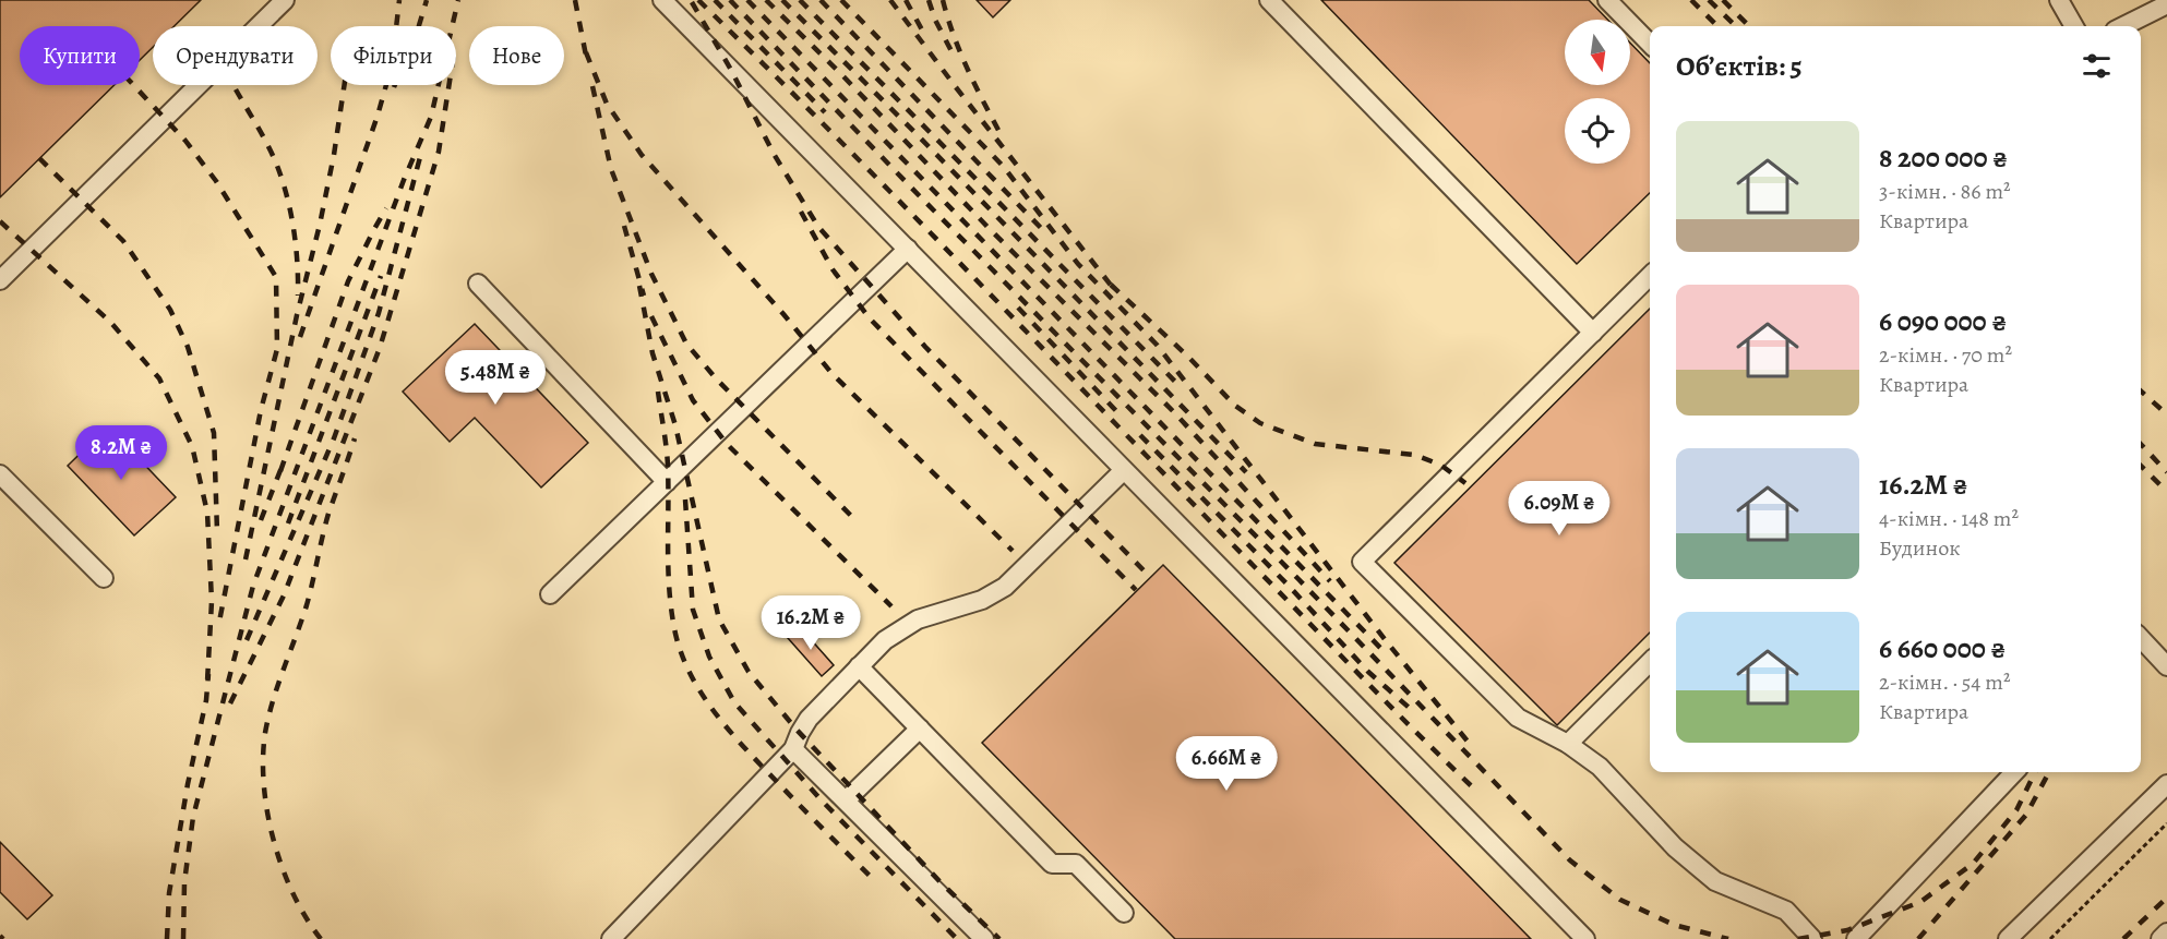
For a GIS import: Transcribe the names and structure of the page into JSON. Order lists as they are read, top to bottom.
{
  "north": "bottom",
  "page": {
    "chip": [
      "Купити",
      "Орендувати",
      "Фільтри",
      "Нове"
    ],
    "heading": "Об’єктів: 5",
    "list": [
      {
        "name": "8 200 000 ₴",
        "note": "3-кімн. · 86 m² · Квартира"
      },
      {
        "name": "6 090 000 ₴",
        "note": "2-кімн. · 70 m² · Квартира"
      },
      {
        "name": "16.2M ₴",
        "note": "4-кімн. · 148 m² · Будинок"
      },
      {
        "name": "6 660 000 ₴",
        "note": "2-кімн. · 54 m² · Квартира"
      }
    ],
    "price": [
      "5.48M ₴",
      "8.2M ₴",
      "6.09M ₴",
      "16.2M ₴",
      "6.66M ₴"
    ]
  }
}
